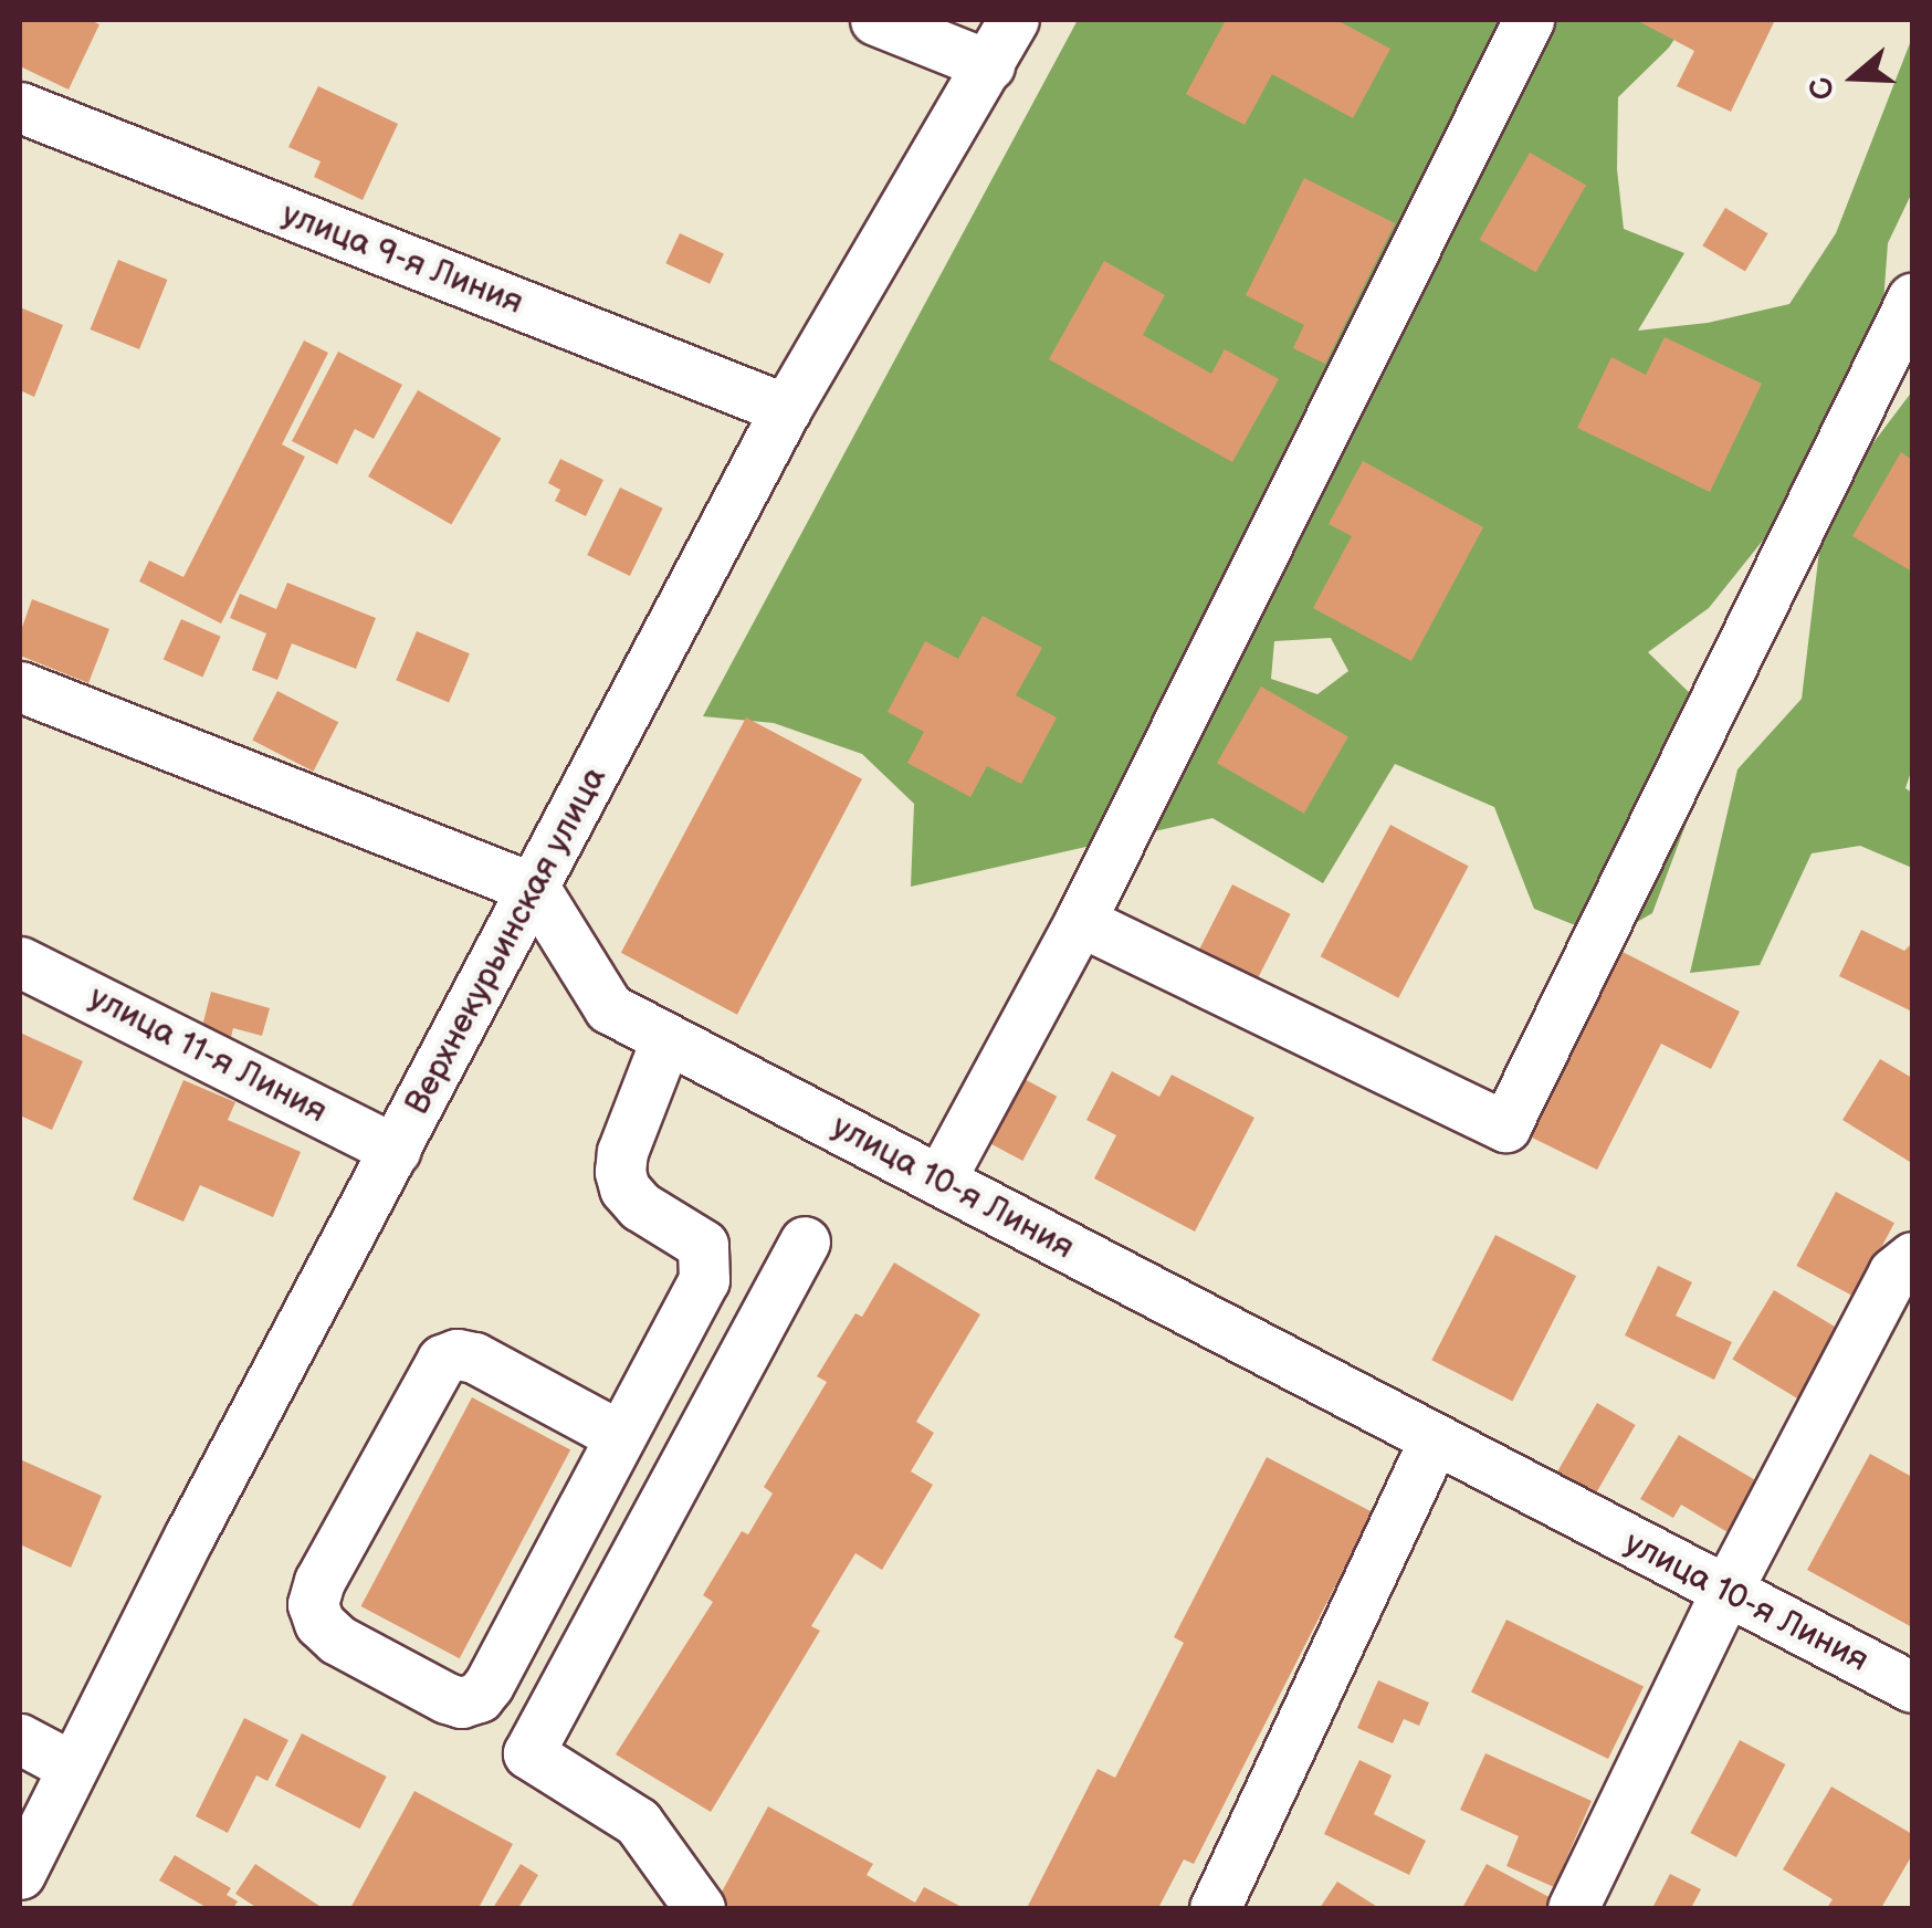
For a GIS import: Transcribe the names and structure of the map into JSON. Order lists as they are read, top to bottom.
{
  "streets": {
    "street": [
      "улица 9-я Линия",
      "Верхнекурьинская улица",
      "улица 11-я Линия",
      "улица 10-я Линия"
    ]
  },
  "crossings": [
    ["улица 9-я Линия", "Верхнекурьинская улица"],
    ["Верхнекурьинская улица", "улица 11-я Линия"],
    ["Верхнекурьинская улица", "улица 10-я Линия"]
  ],
  "north": "left"
}
